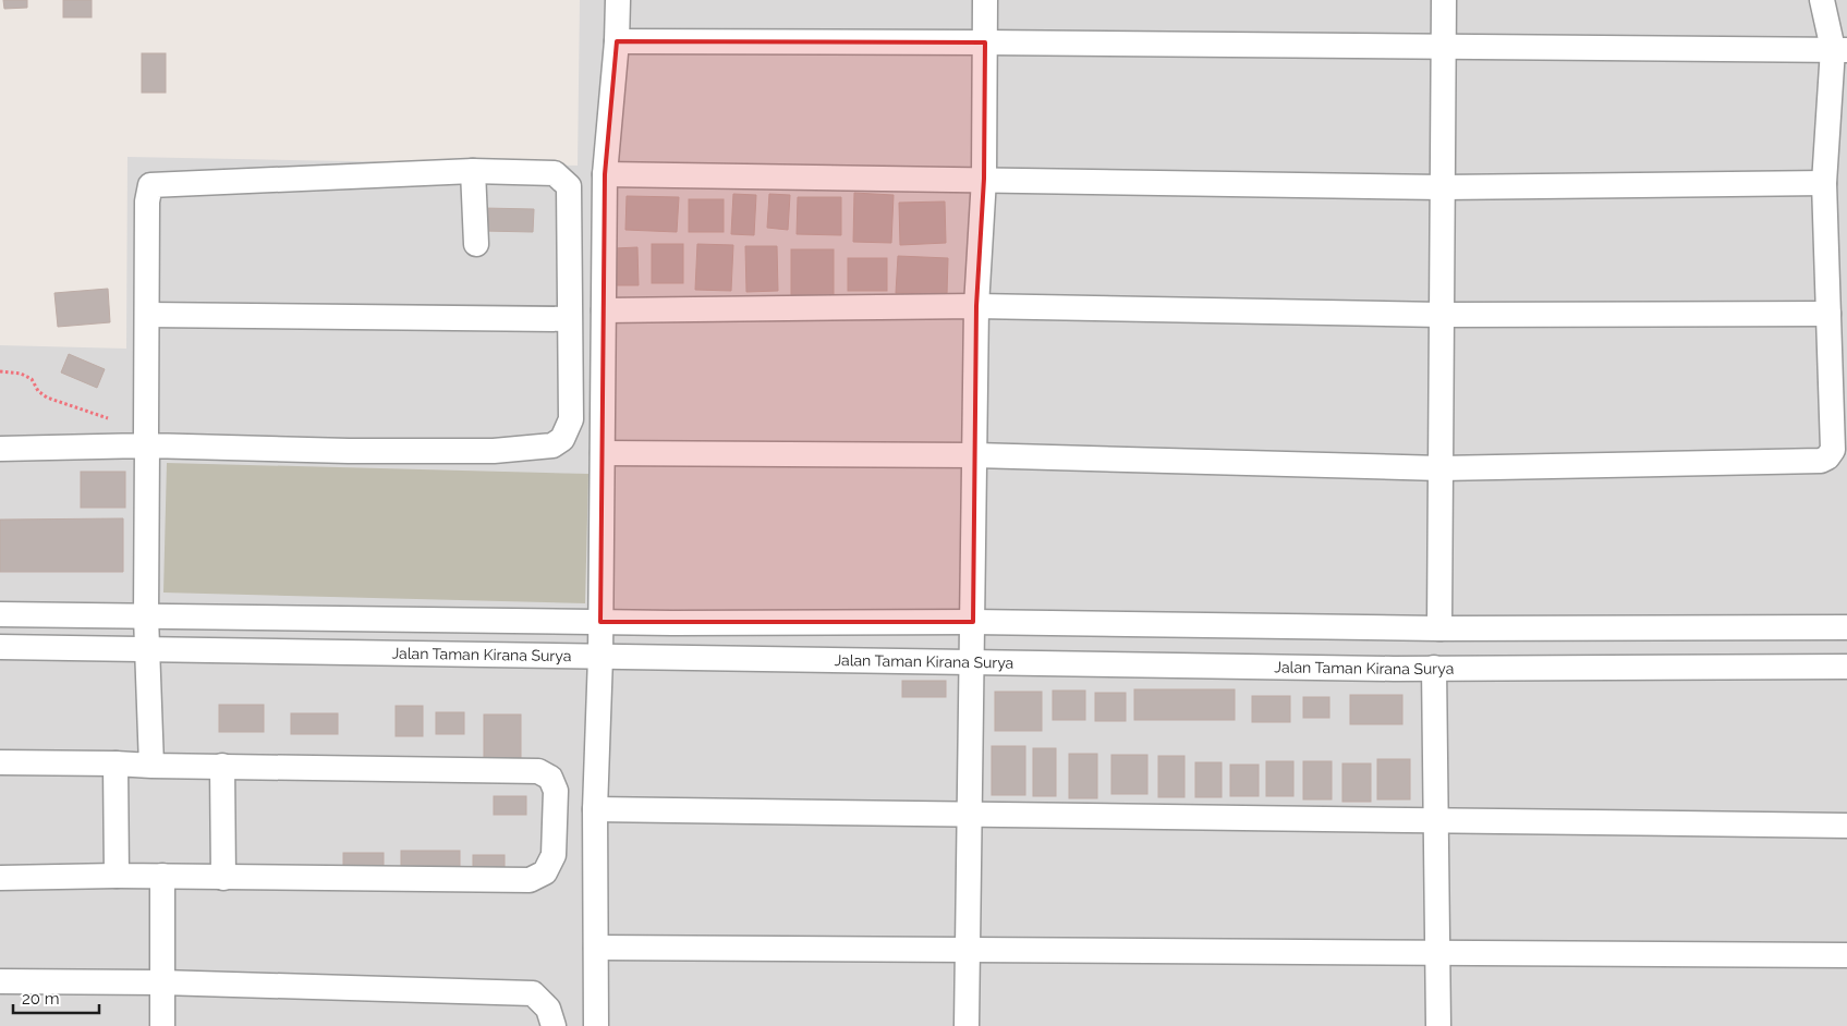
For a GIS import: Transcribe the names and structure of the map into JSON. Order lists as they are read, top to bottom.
{
  "streets": {
    "street": ["Jalan Taman Kirana Surya"]
  },
  "scale_bar": "20 m"
}
